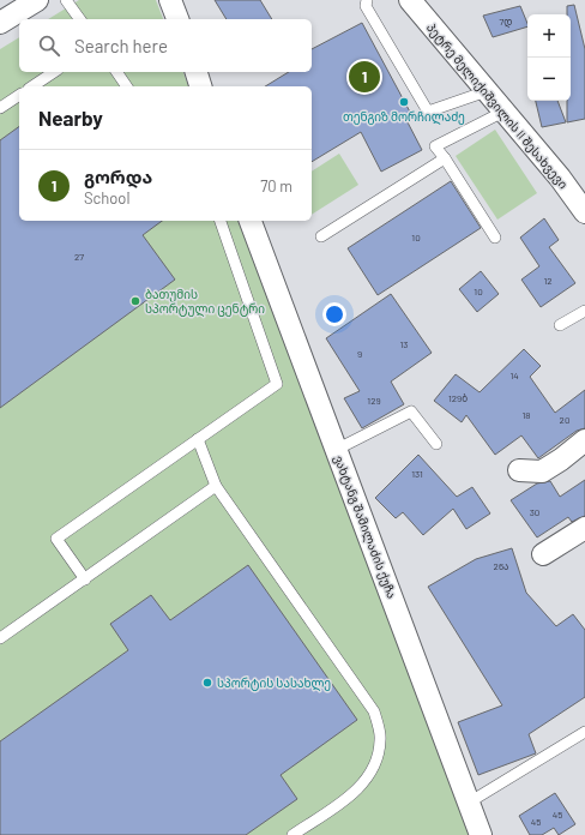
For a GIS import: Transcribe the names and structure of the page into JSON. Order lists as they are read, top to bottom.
{
  "streets": {
    "street": ["პეტრე მელიქიშვილის II შესახვევი", "ვახტანგ შამილაძის ქუჩა"]
  },
  "places": ["თენგიზ მორჩილაძე", "ბათუმის სპორტული ცენტრი", "სპორტის სასახლე"],
  "house_numbers": [
    "7დ",
    "10",
    "27",
    "12",
    "10",
    "13",
    "9",
    "14",
    "129ბ",
    "129",
    "18",
    "20",
    "131",
    "30",
    "26ა",
    "45",
    "45"
  ],
  "page": {
    "map_buttons": ["+", "−"],
    "search": "Search here",
    "pins": "1",
    "heading": "Nearby",
    "list": [
      {
        "mark": "1",
        "name": "გორდა",
        "note": "School",
        "value": "70 m"
      }
    ]
  }
}
